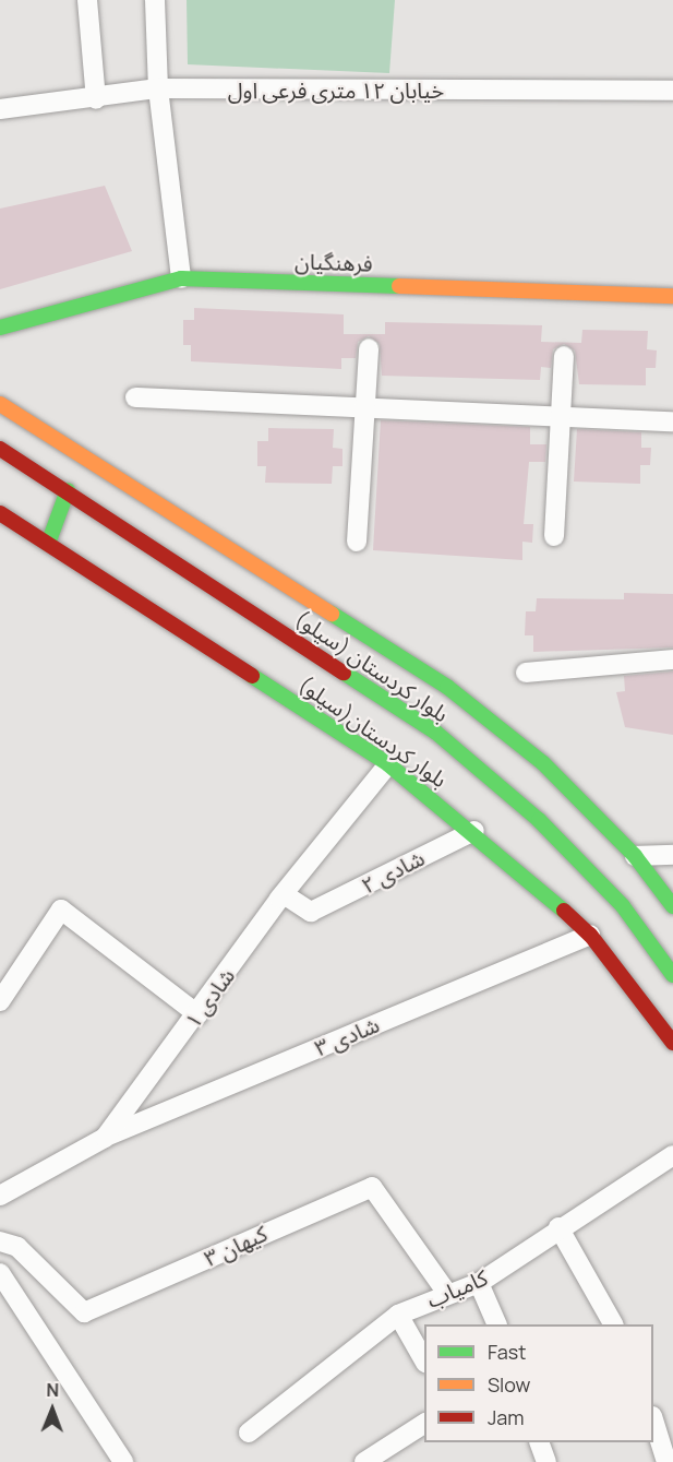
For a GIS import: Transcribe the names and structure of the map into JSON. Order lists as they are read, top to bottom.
{
  "streets": {
    "main road": ["فرهنگیان", "بلوار کردستان (سیلو)", "بلوار کردستان(سیلو)"],
    "street": [
      "خیابان ۱۲ متری فرعی اول",
      "شادی ۲",
      "شادی ۱",
      "شادی ۳",
      "کیهان ۳",
      "کامیاب"
    ]
  },
  "crossings": [
    ["بلوار کردستان(سیلو)", "شادی ۲"],
    ["بلوار کردستان(سیلو)", "شادی ۱"],
    ["بلوار کردستان(سیلو)", "شادی ۳"],
    ["شادی ۲", "شادی ۱"],
    ["شادی ۱", "شادی ۳"],
    ["کیهان ۳", "کامیاب"]
  ],
  "legend": ["Fast", "Slow", "Jam"],
  "north": "top"
}
